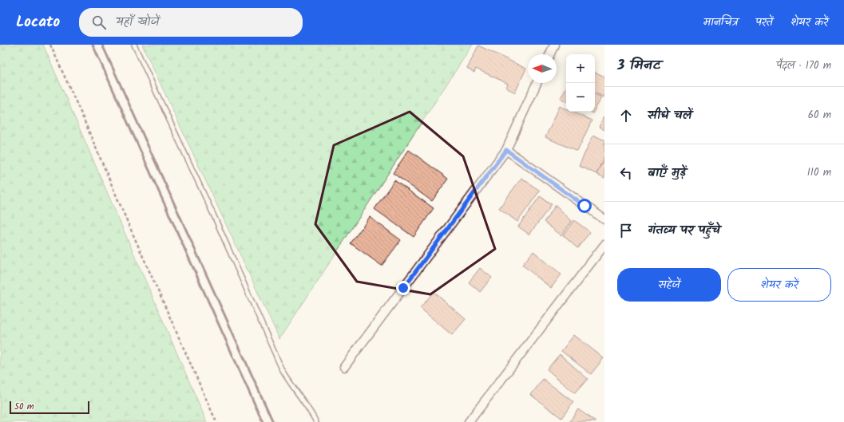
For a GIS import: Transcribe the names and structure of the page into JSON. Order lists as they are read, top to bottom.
{
  "scale_bar": "50 m",
  "north": "left",
  "page": {
    "header": "Locato",
    "search": "यहाँ खोजें",
    "nav": ["मानचित्र", "परतें", "शेयर करें"],
    "heading": ["3 मिनट", "पैदल · 170 m"],
    "map_buttons": ["+", "−"],
    "list": [
      ["सीधे चलें", "60 m"],
      ["बाएँ मुड़ें", "110 m"],
      "गंतव्य पर पहुँचे"
    ],
    "buttons": ["सहेजें", "शेयर करें"],
    "scale": "50 m"
  }
}
